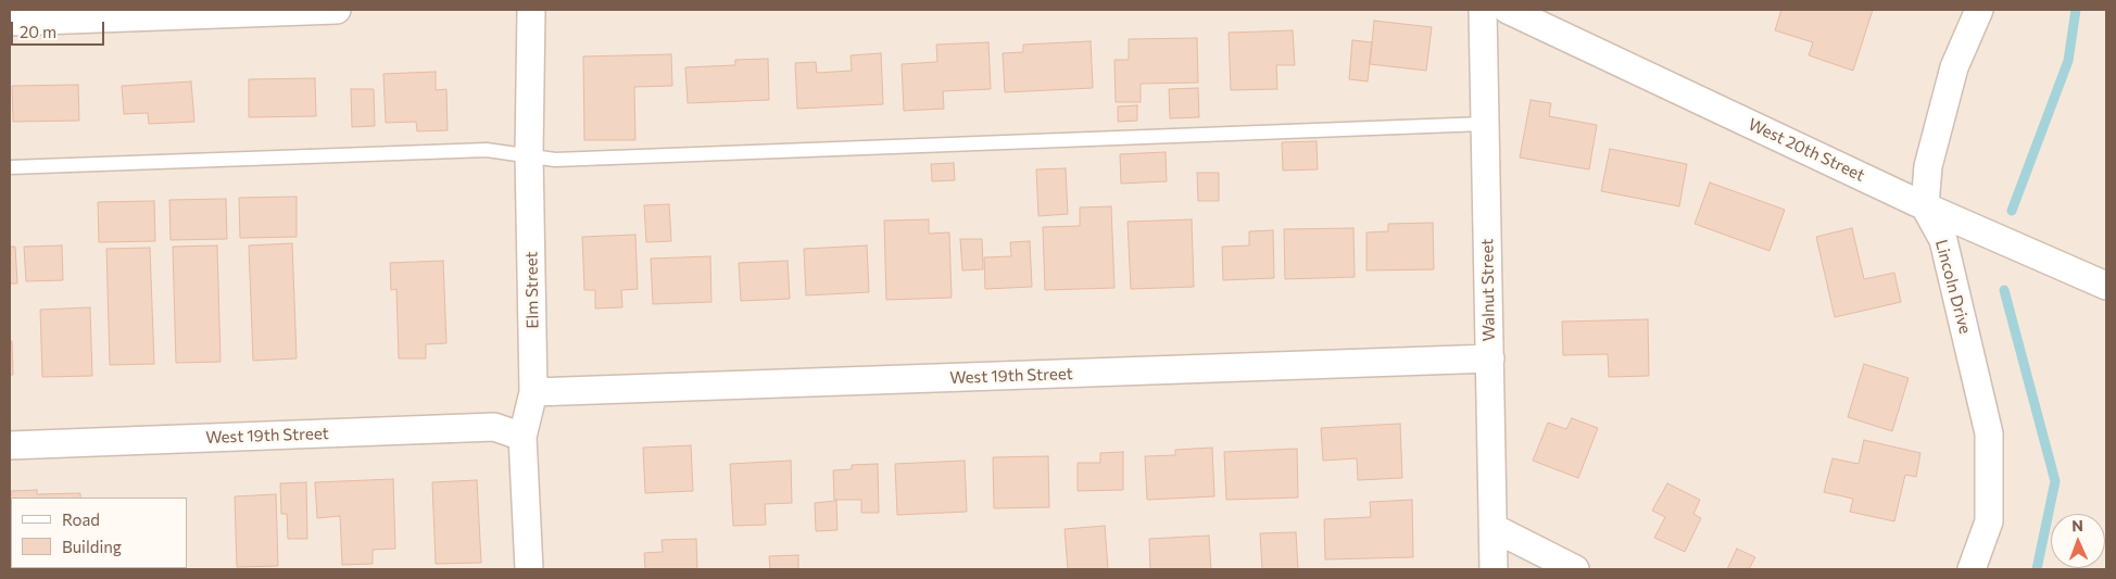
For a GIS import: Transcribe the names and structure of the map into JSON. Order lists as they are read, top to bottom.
{
  "streets": {
    "street": [
      "West 20th Street",
      "Lincoln Drive",
      "Elm Street",
      "Walnut Street",
      "West 19th Street"
    ]
  },
  "crossings": [
    ["West 20th Street", "Lincoln Drive"],
    ["Elm Street", "West 19th Street"],
    ["Walnut Street", "West 19th Street"]
  ],
  "legend": ["Road", "Building"],
  "scale_bar": "20 m",
  "north": "top"
}
